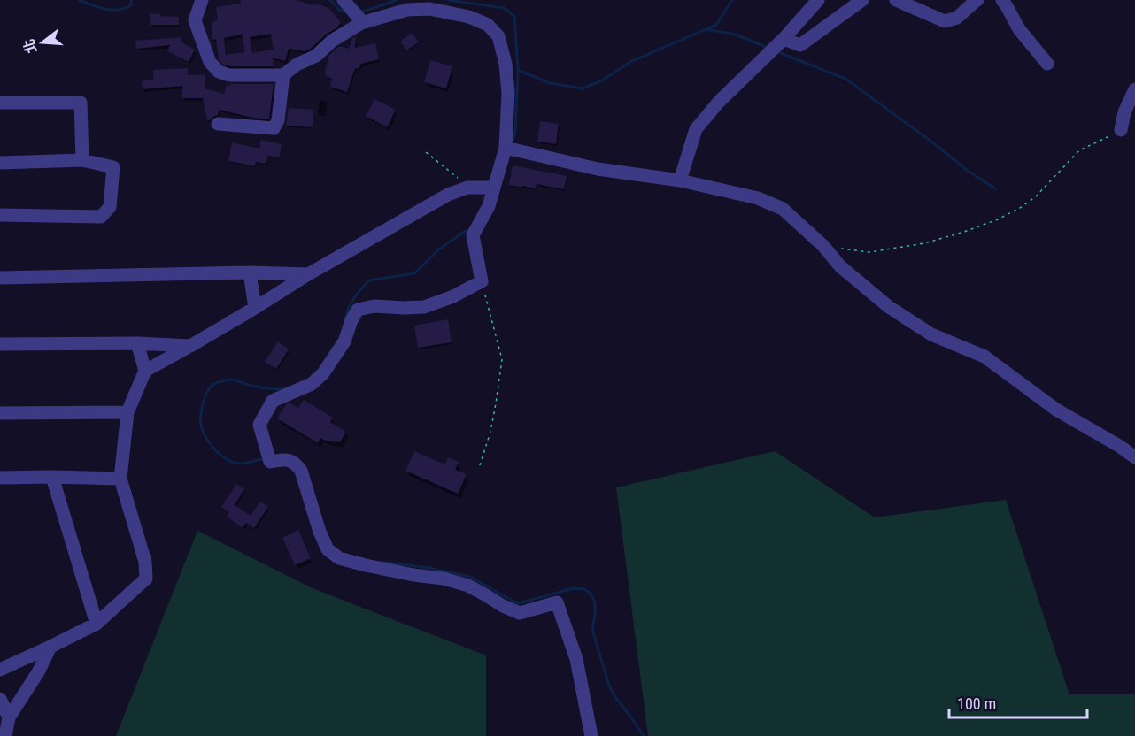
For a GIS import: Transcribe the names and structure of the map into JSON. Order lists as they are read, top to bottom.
{
  "scale_bar": "100 m",
  "north": "left"
}
